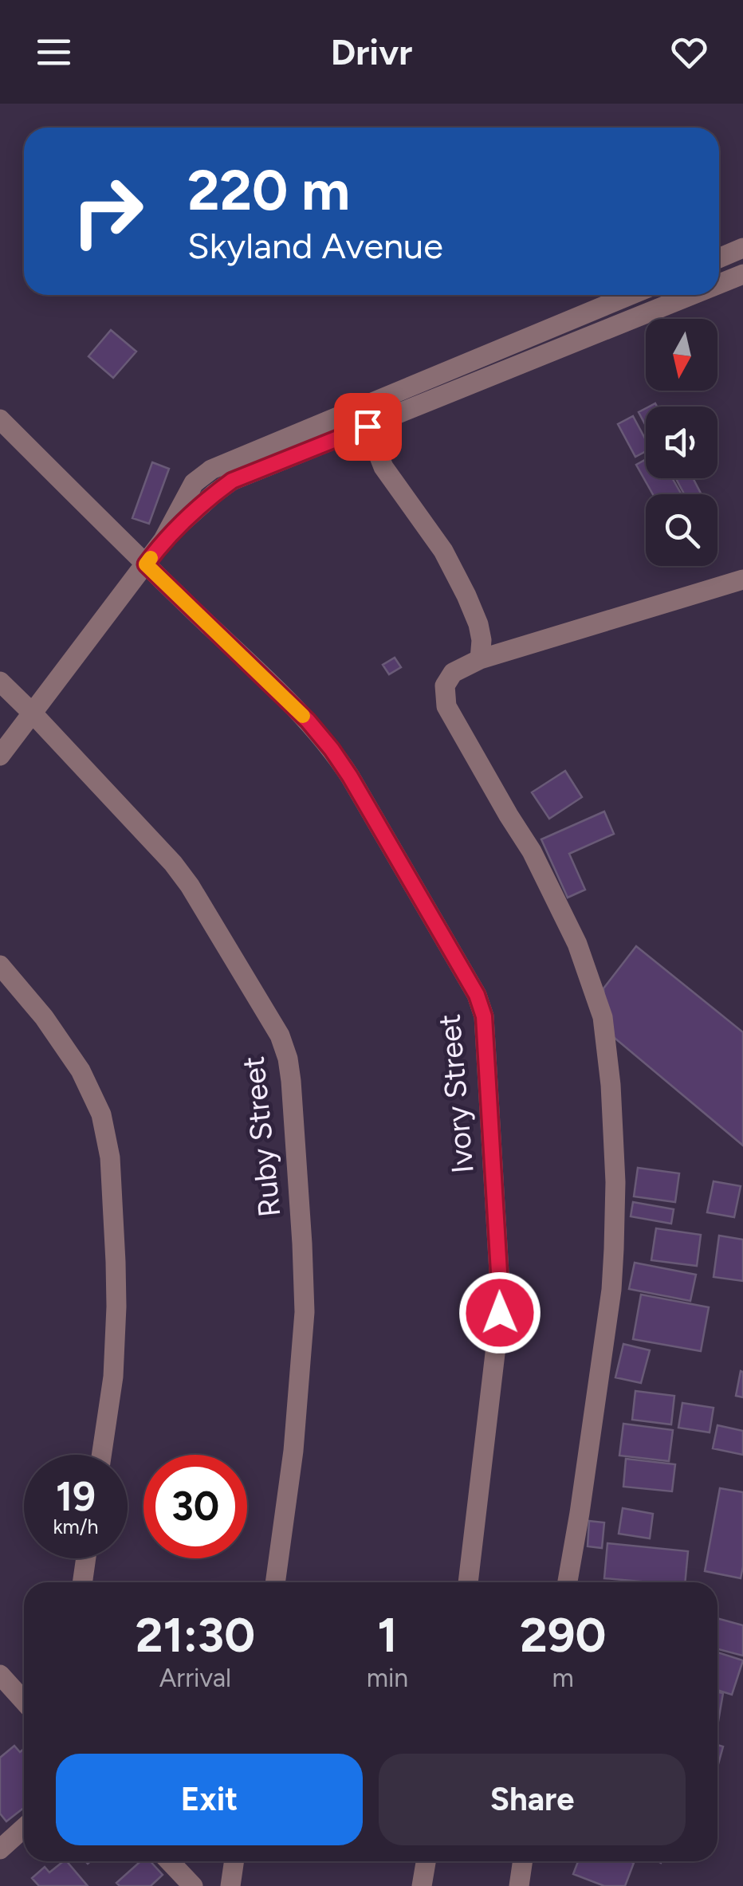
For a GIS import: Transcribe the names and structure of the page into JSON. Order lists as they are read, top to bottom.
{
  "streets": {
    "street": ["Ivory Street", "Ruby Street"]
  },
  "north": "bottom",
  "page": {
    "header": "Drivr",
    "turn": ["220 m", "Skyland Avenue"],
    "speed": "19 km/h",
    "limit": "30",
    "eta": [
      "21:30",
      "Arrival",
      "1",
      "min",
      "290",
      "m"
    ],
    "buttons": ["Exit", "Share"]
  }
}
